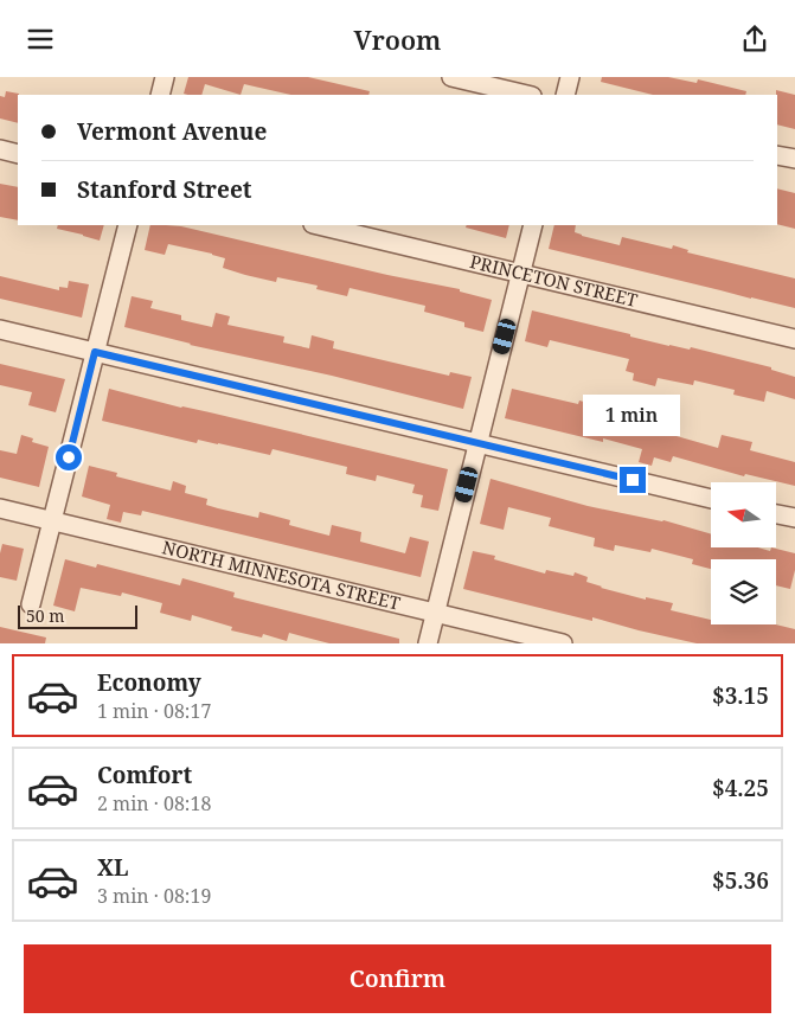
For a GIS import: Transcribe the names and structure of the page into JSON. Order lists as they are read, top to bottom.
{
  "streets": {
    "street": ["PRINCETON STREET", "NORTH MINNESOTA STREET"]
  },
  "scale_bar": "50 m",
  "north": "left",
  "page": {
    "header": "Vroom",
    "banner": ["Vermont Avenue", "Stanford Street"],
    "bubble": "1 min",
    "scale": "50 m",
    "list": [
      {
        "name": "Economy",
        "note": "1 min · 08:17",
        "value": "$3.15"
      },
      {
        "name": "Comfort",
        "note": "2 min · 08:18",
        "value": "$4.25"
      },
      {
        "name": "XL",
        "note": "3 min · 08:19",
        "value": "$5.36"
      }
    ],
    "buttons": "Confirm"
  }
}
